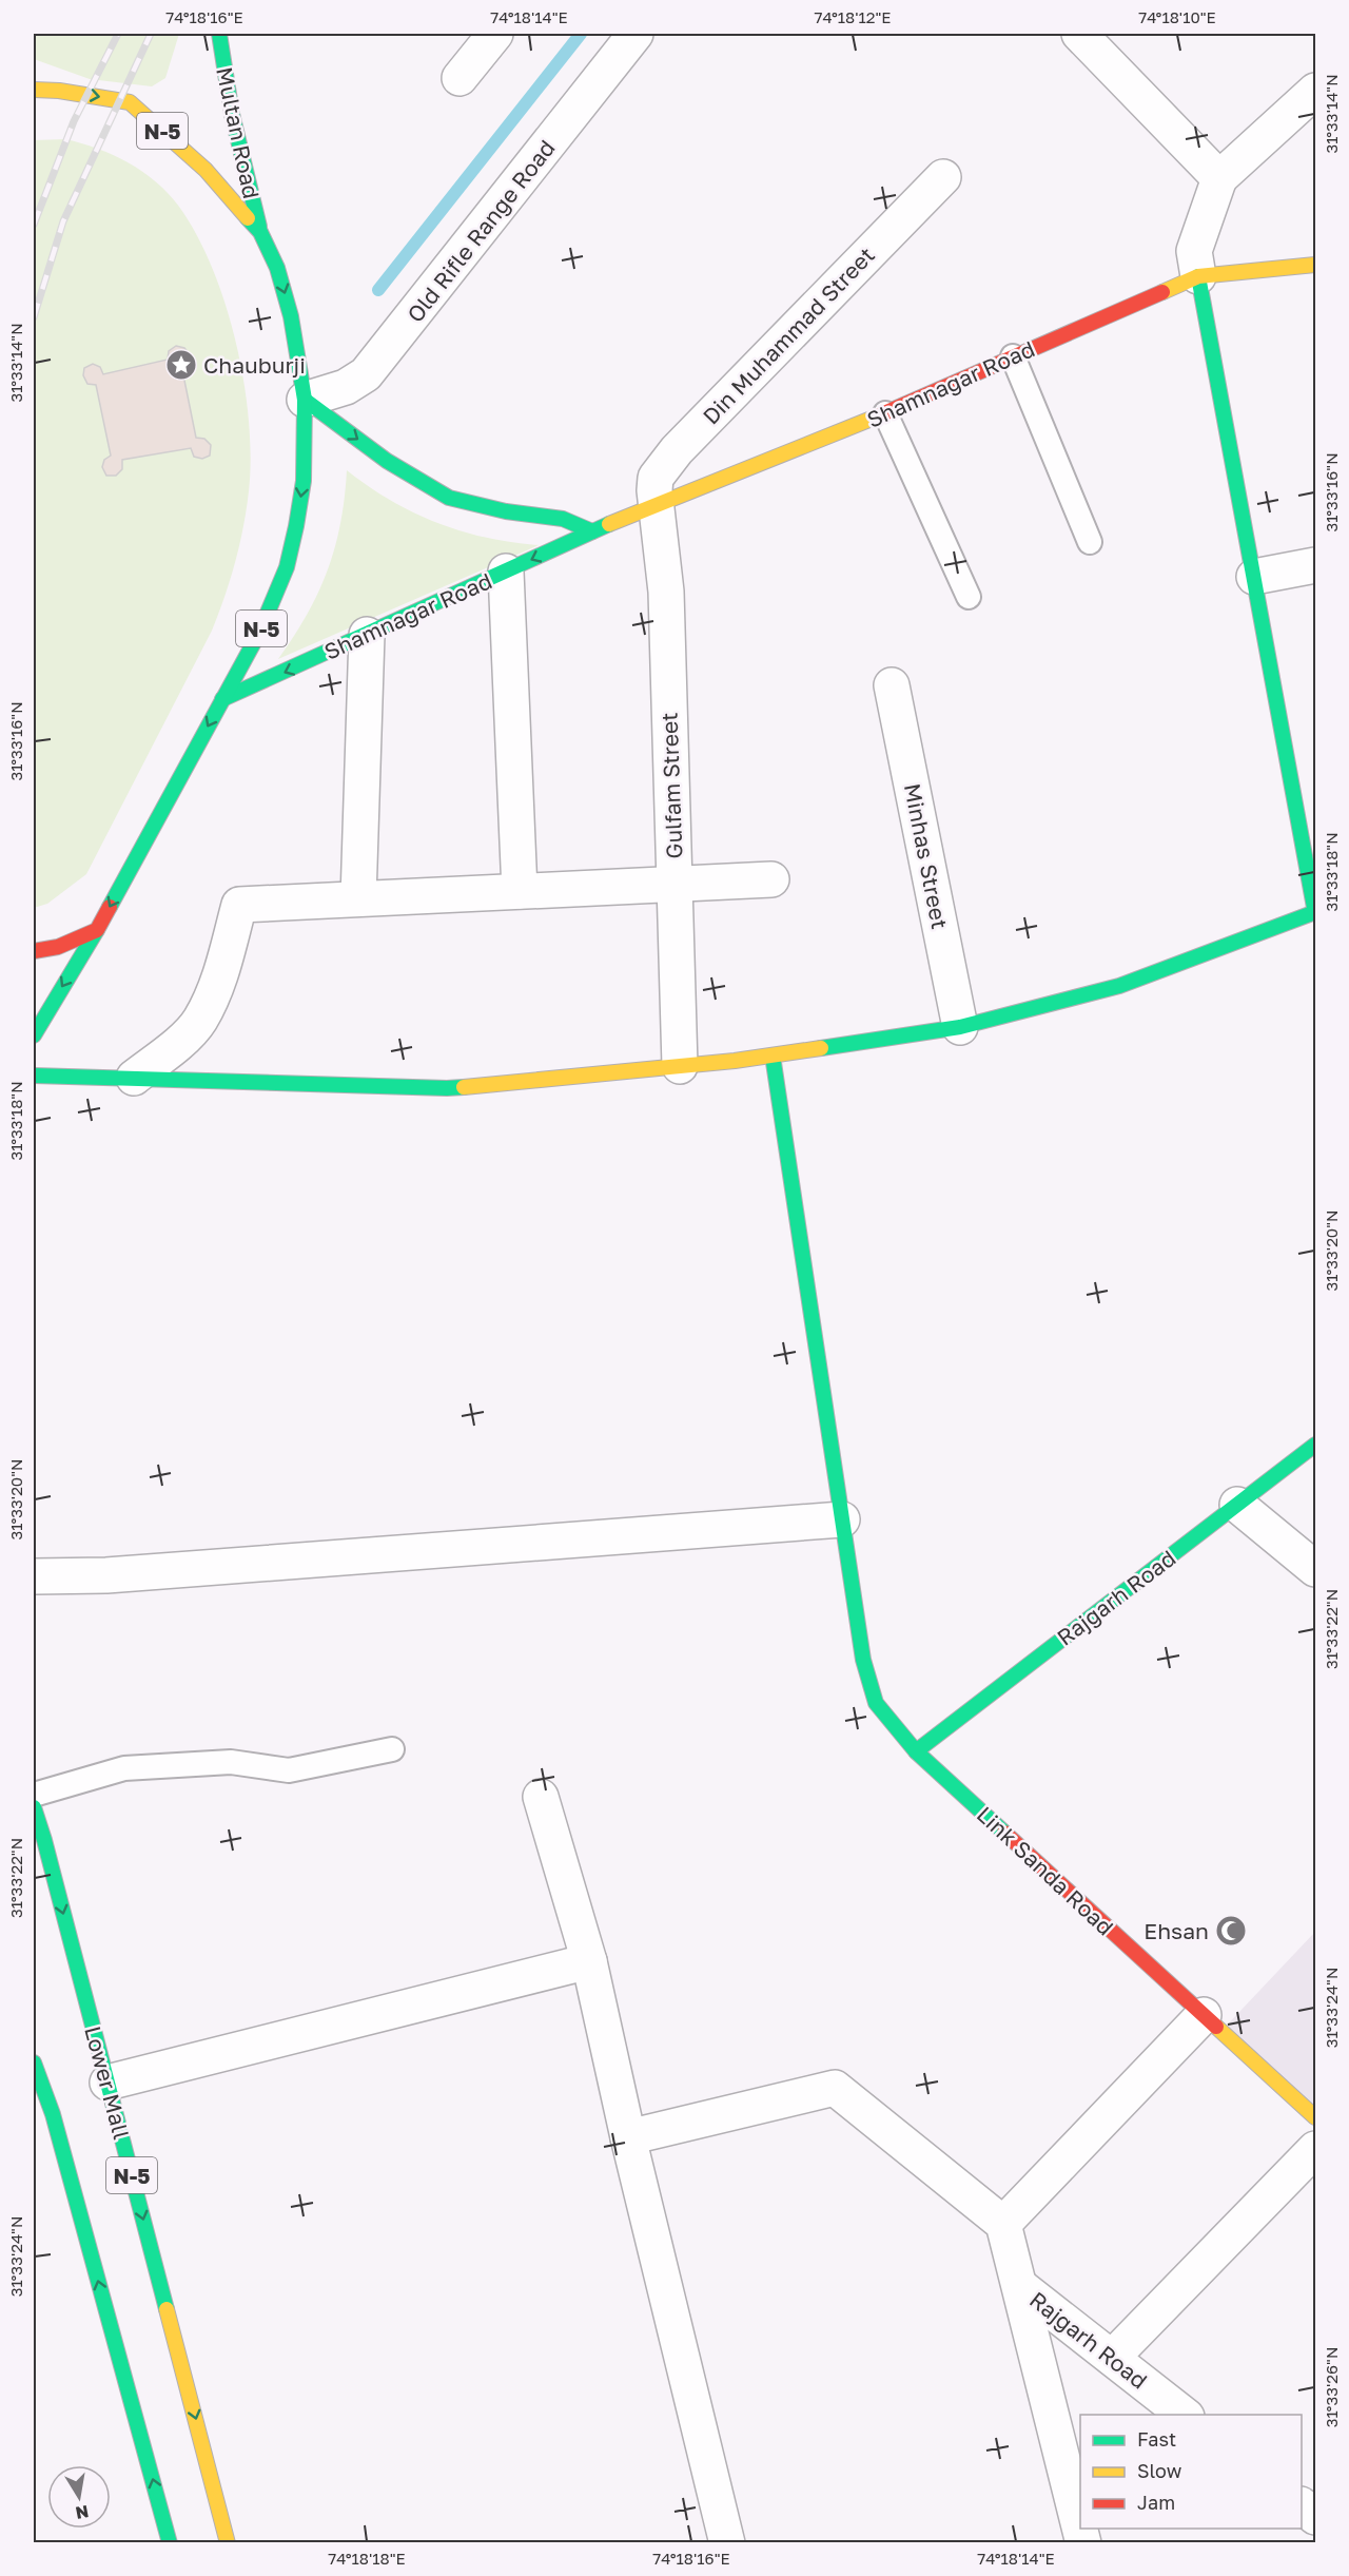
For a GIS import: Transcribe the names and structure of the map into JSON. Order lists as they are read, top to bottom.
{
  "streets": {
    "main road": [
      "N-5",
      "Multan Road",
      "Shamnagar Road",
      "Rajgarh Road",
      "Link Sanda Road",
      "Lower Mall"
    ],
    "street": [
      "Old Rifle Range Road",
      "Din Muhammad Street",
      "Gulfam Street",
      "Minhas Street"
    ]
  },
  "crossings": [
    ["N-5", "Multan Road"],
    ["N-5", "Old Rifle Range Road"],
    ["N-5", "Shamnagar Road"],
    ["Din Muhammad Street", "Shamnagar Road"],
    ["Din Muhammad Street", "Gulfam Street"],
    ["Shamnagar Road", "Gulfam Street"],
    ["Rajgarh Road", "Link Sanda Road"]
  ],
  "places": {
    "place": ["Chauburji"],
    "mosque": ["Ehsan"]
  },
  "legend": ["Fast", "Slow", "Jam"],
  "north": "bottom",
  "coordinates": [
    "74°18'16\"E",
    "74°18'14\"E",
    "74°18'12\"E",
    "74°18'10\"E",
    "31°33'14\"N",
    "31°33'16\"N",
    "31°33'18\"N",
    "31°33'20\"N",
    "31°33'22\"N",
    "31°33'24\"N",
    "31°33'26\"N",
    "74°18'18\"E"
  ]
}
